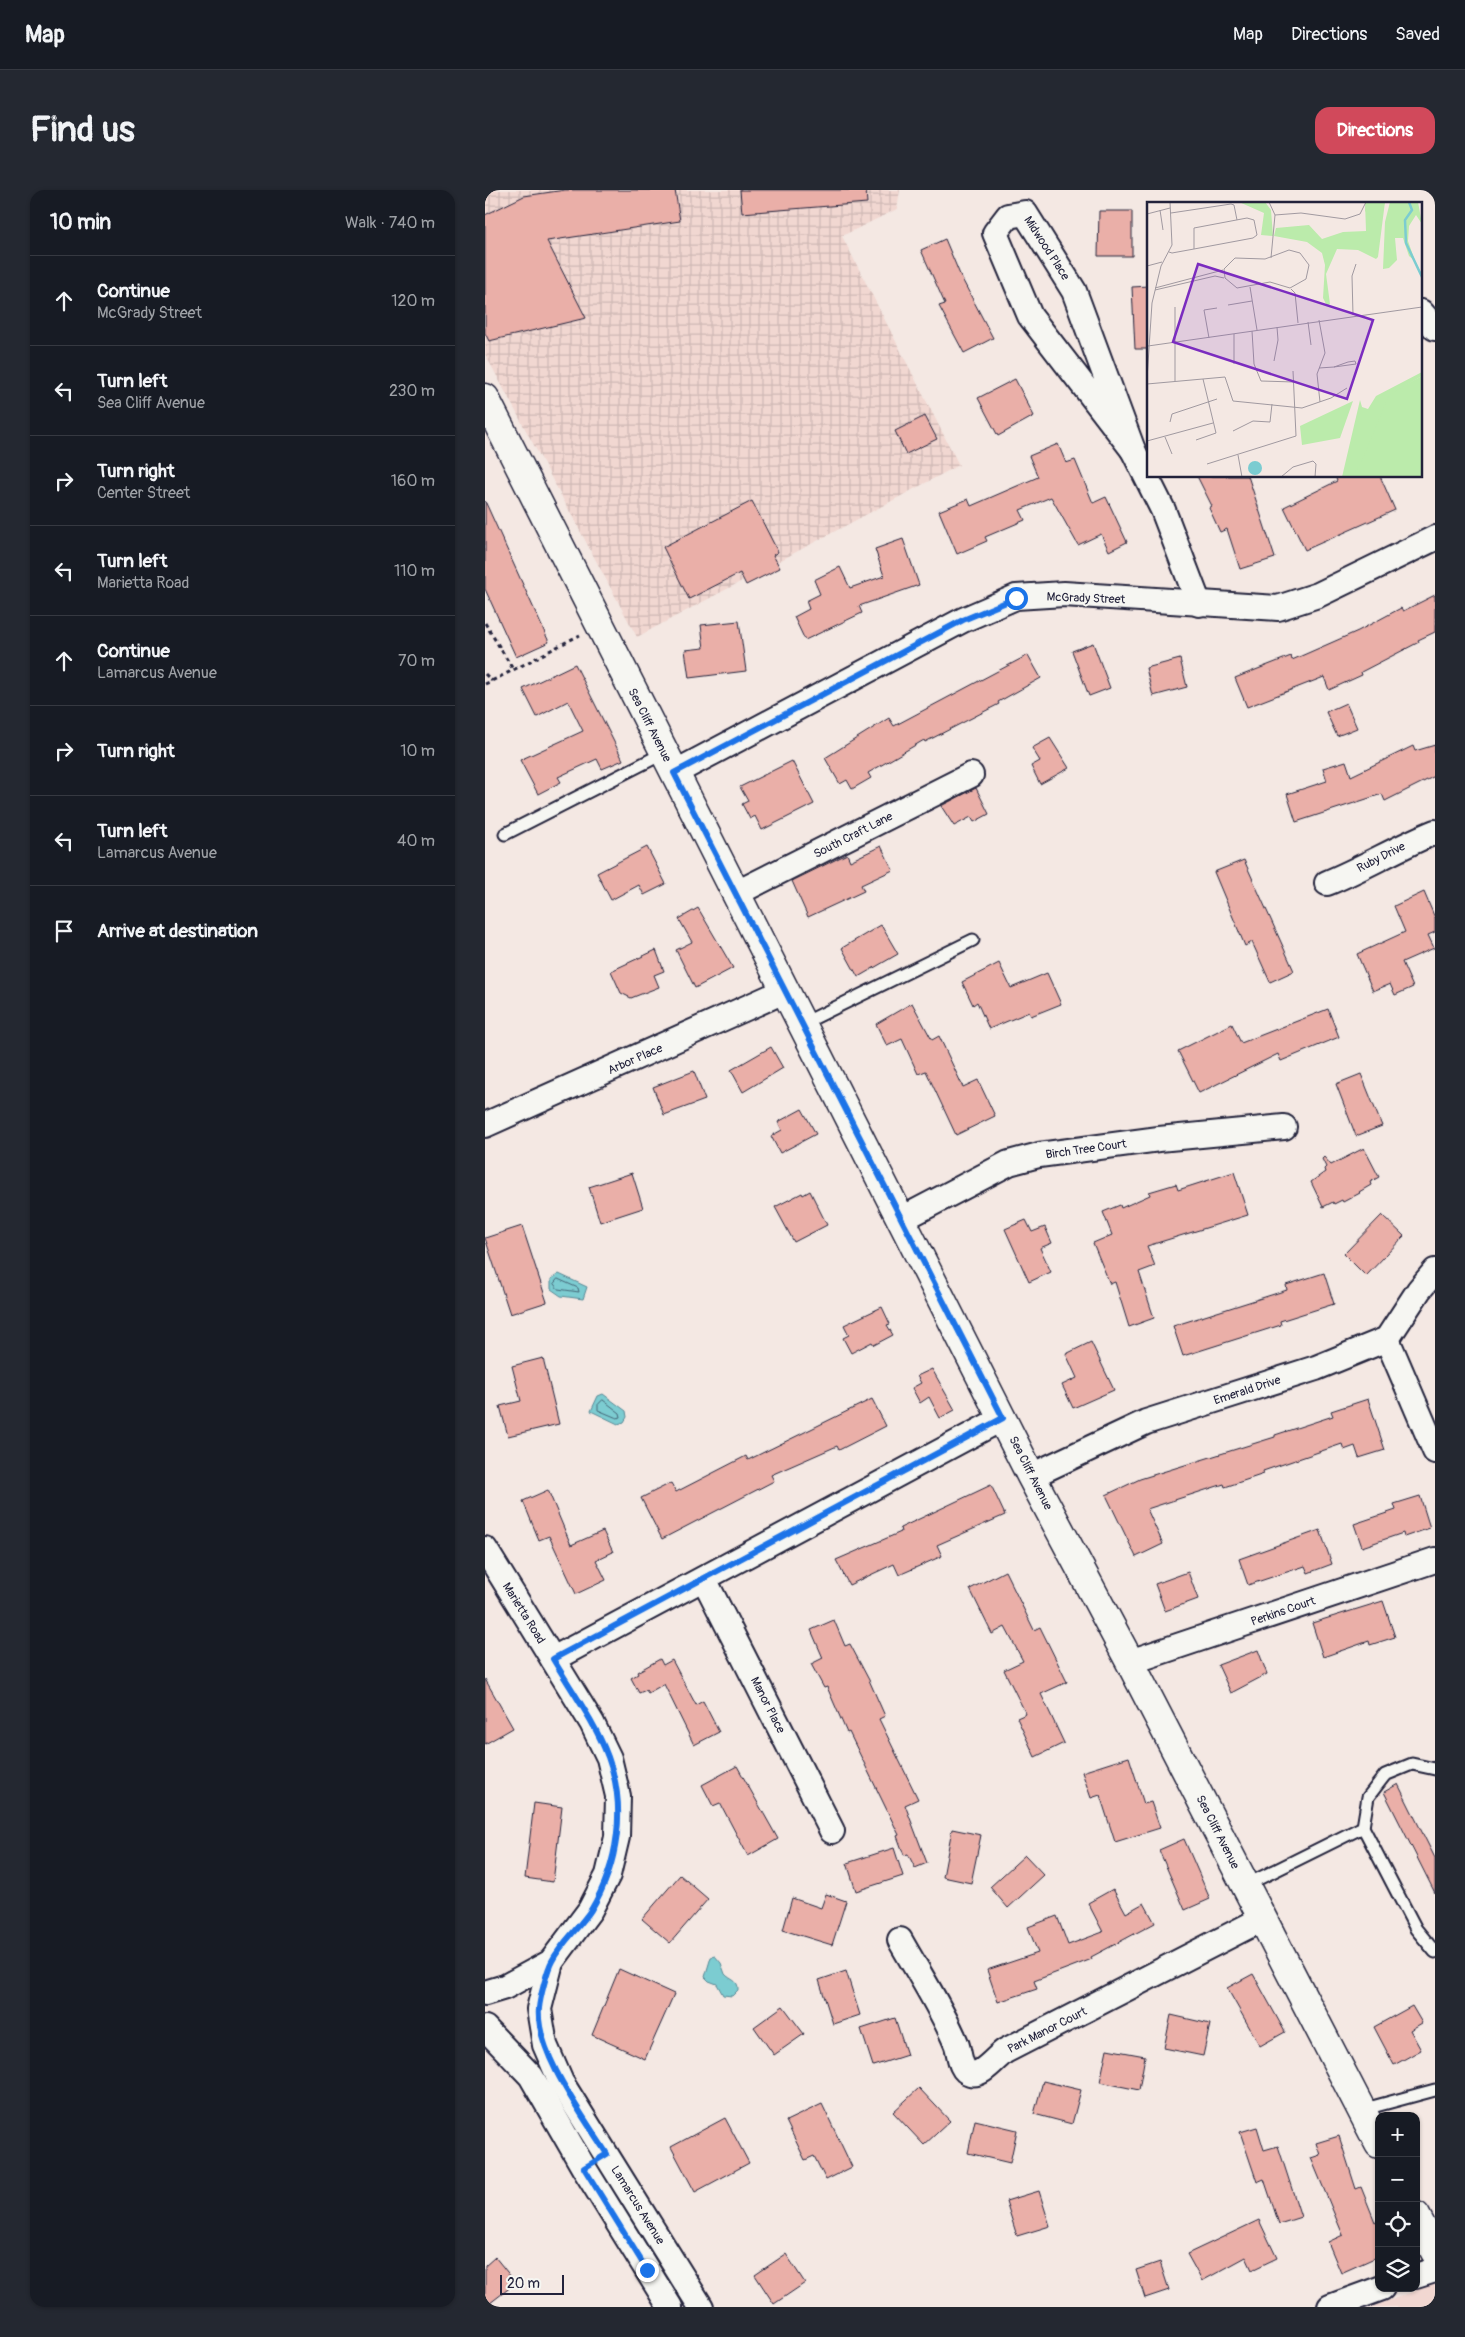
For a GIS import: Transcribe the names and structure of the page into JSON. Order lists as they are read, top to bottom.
{
  "streets": {
    "street": [
      "Midwood Place",
      "McGrady Street",
      "Sea Cliff Avenue",
      "South Craft Lane",
      "Ruby Drive",
      "Arbor Place",
      "Birch Tree Court",
      "Emerald Drive",
      "Perkins Court",
      "Marietta Road",
      "Manor Place",
      "Park Manor Court",
      "Lamarcus Avenue"
    ]
  },
  "crossings": [
    ["Midwood Place", "McGrady Street"],
    ["McGrady Street", "Sea Cliff Avenue"],
    ["Sea Cliff Avenue", "South Craft Lane"],
    ["Sea Cliff Avenue", "Arbor Place"],
    ["Sea Cliff Avenue", "Birch Tree Court"],
    ["Sea Cliff Avenue", "Emerald Drive"],
    ["Sea Cliff Avenue", "Perkins Court"],
    ["Sea Cliff Avenue", "Park Manor Court"],
    ["Marietta Road", "Lamarcus Avenue"]
  ],
  "scale_bar": "20 m",
  "page": {
    "header": "Map",
    "nav": ["Map", "Directions", "Saved"],
    "buttons": "Directions",
    "title": "Find us",
    "heading": ["10 min", "Walk · 740 m"],
    "list": [
      ["Continue", "McGrady Street", "120 m"],
      ["Turn left", "Sea Cliff Avenue", "230 m"],
      ["Turn right", "Center Street", "160 m"],
      ["Turn left", "Marietta Road", "110 m"],
      ["Continue", "Lamarcus Avenue", "70 m"],
      ["Turn right", "10 m"],
      ["Turn left", "Lamarcus Avenue", "40 m"],
      "Arrive at destination"
    ],
    "map_buttons": ["+", "−"],
    "scale": "20 m"
  }
}
